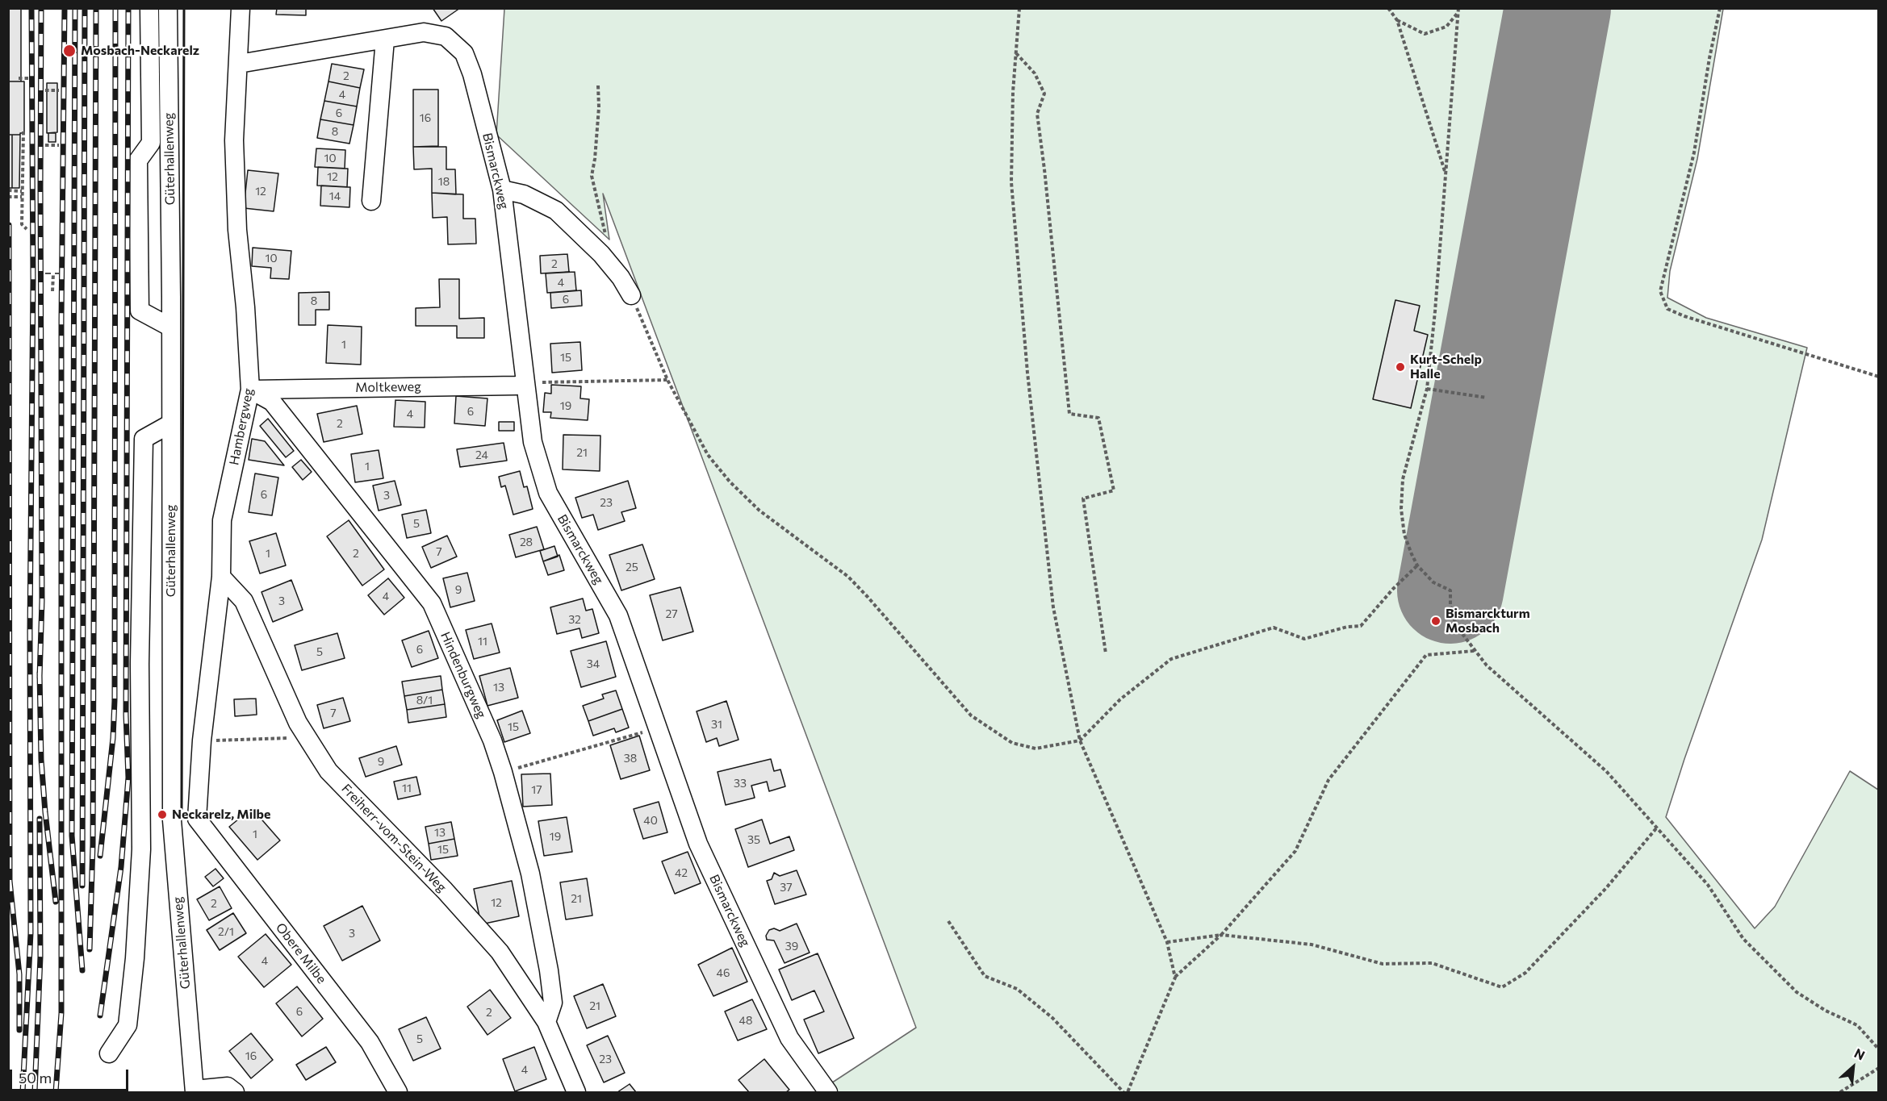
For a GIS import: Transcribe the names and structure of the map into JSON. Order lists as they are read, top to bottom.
{
  "streets": {
    "street": [
      "Güterhallenweg",
      "Bismarckweg",
      "Moltkeweg",
      "Hambergweg",
      "Hindenburgweg",
      "Freiherr-vom-Stein-Weg",
      "Obere Milbe"
    ]
  },
  "crossings": [
    ["Bismarckweg", "Moltkeweg"],
    ["Bismarckweg", "Hambergweg"],
    ["Moltkeweg", "Hambergweg"],
    ["Moltkeweg", "Hindenburgweg"],
    ["Hambergweg", "Hindenburgweg"],
    ["Hambergweg", "Freiherr-vom-Stein-Weg"],
    ["Hambergweg", "Obere Milbe"],
    ["Hindenburgweg", "Freiherr-vom-Stein-Weg"]
  ],
  "places": [
    "Mosbach-Neckarelz",
    "Kurt-Schelp Halle",
    "Bismarckturm Mosbach",
    "Neckarelz, Milbe"
  ],
  "house_numbers": [
    "2",
    "4",
    "6",
    "16",
    "8",
    "10",
    "12",
    "18",
    "12",
    "14",
    "10",
    "2",
    "4",
    "6",
    "8",
    "1",
    "15",
    "19",
    "6",
    "4",
    "2",
    "21",
    "24",
    "1",
    "6",
    "3",
    "23",
    "5",
    "28",
    "7",
    "1",
    "2",
    "25",
    "9",
    "4",
    "3",
    "27",
    "32",
    "11",
    "6",
    "5",
    "34",
    "13",
    "8/1",
    "7",
    "31",
    "15",
    "38",
    "9",
    "33",
    "11",
    "17",
    "40",
    "13",
    "1",
    "19",
    "35",
    "15",
    "42",
    "37",
    "21",
    "12",
    "2",
    "2/1",
    "3",
    "39",
    "4",
    "46",
    "21",
    "6",
    "2",
    "48",
    "5",
    "16",
    "23",
    "4"
  ],
  "scale_bar": "50 m",
  "north": "top right"
}
